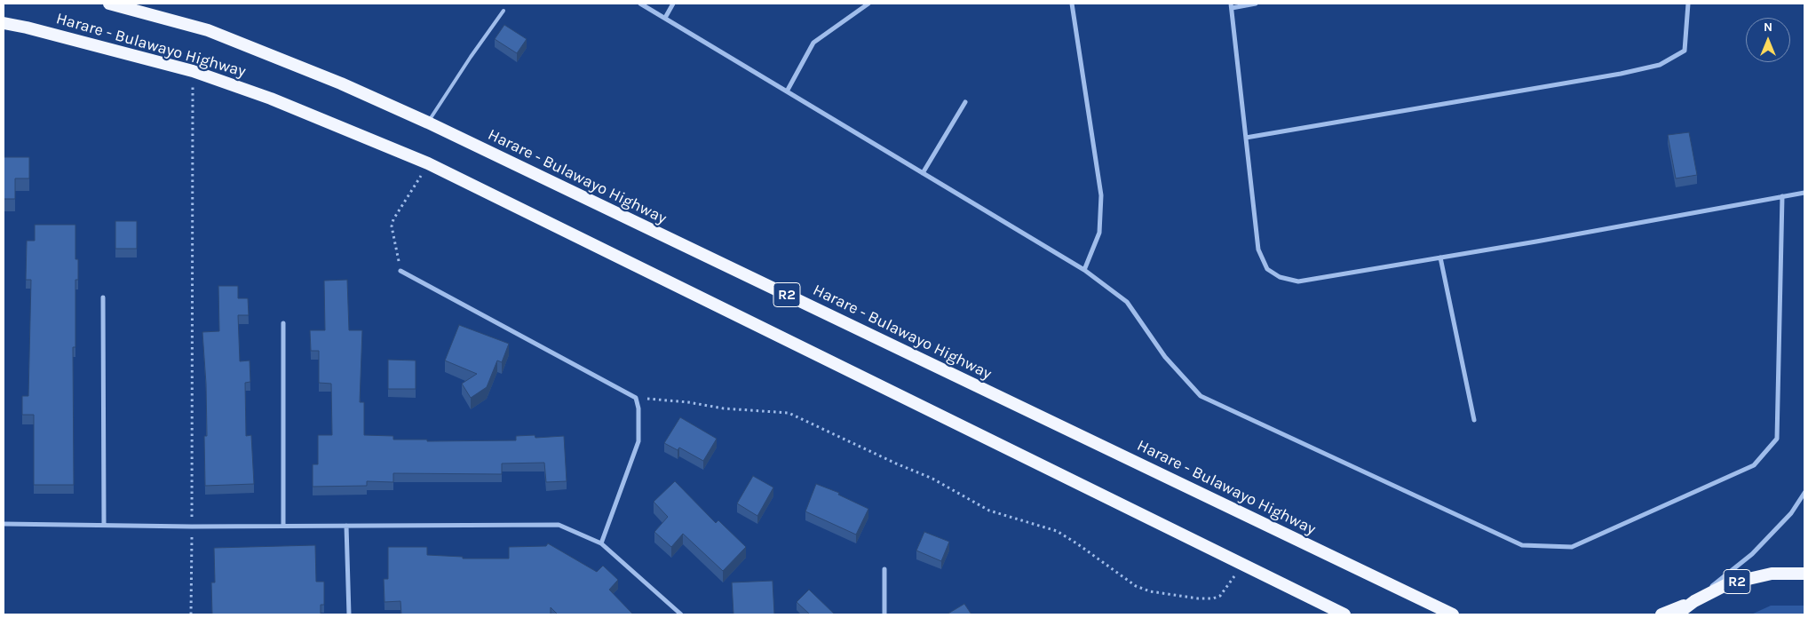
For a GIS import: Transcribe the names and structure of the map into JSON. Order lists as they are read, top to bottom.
{
  "streets": {
    "highway": ["Harare - Bulawayo Highway", "R2"]
  },
  "north": "top"
}
